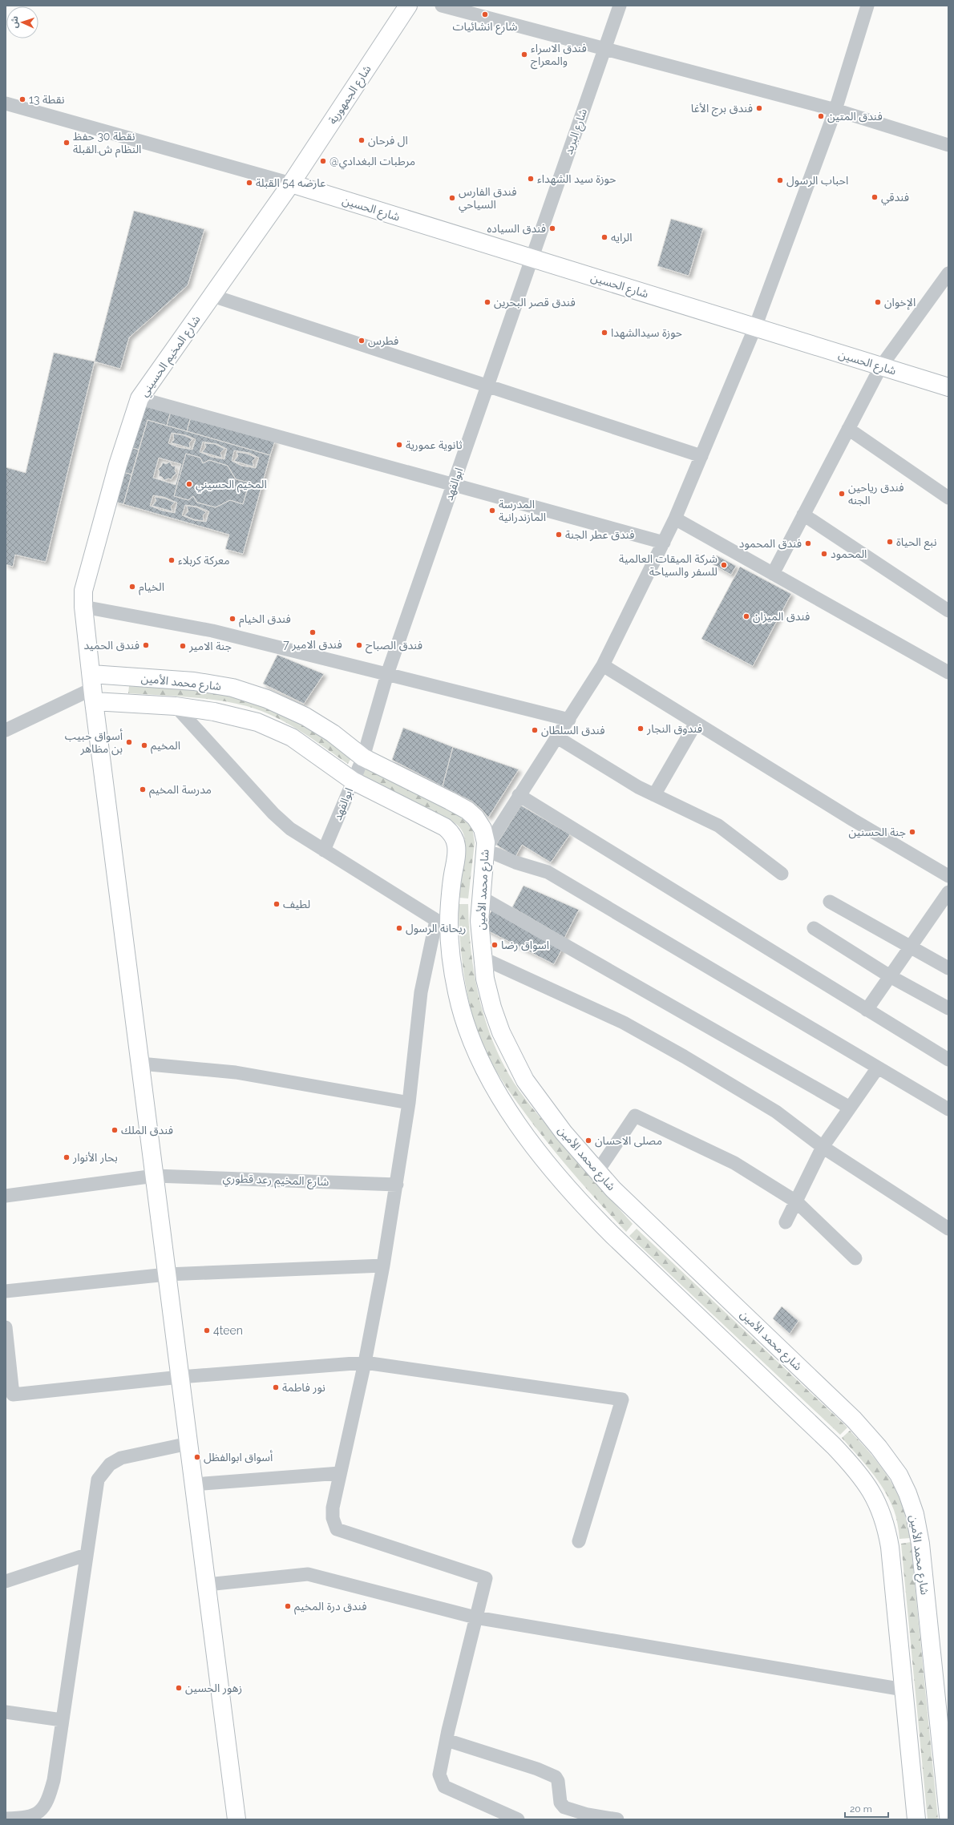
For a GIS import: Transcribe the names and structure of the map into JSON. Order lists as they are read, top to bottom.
{
  "streets": {
    "main road": [
      "شارع الجمهورية",
      "شارع الحسين",
      "شارع المخيم الحسيني",
      "شارع محمد الأمين"
    ],
    "street": ["شارع البريد", "ابوالفهد", "شارع المخيم رعد قطوري"]
  },
  "crossings": [
    ["شارع الجمهورية", "شارع الحسين"],
    ["شارع الجمهورية", "شارع المخيم الحسيني"],
    ["شارع البريد", "شارع الحسين"],
    ["شارع البريد", "ابوالفهد"],
    ["شارع الحسين", "شارع المخيم الحسيني"],
    ["شارع الحسين", "ابوالفهد"],
    ["شارع المخيم الحسيني", "شارع محمد الأمين"],
    ["شارع المخيم الحسيني", "شارع المخيم رعد قطوري"],
    ["ابوالفهد", "شارع محمد الأمين"]
  ],
  "places": [
    "شارع انشائيات",
    "فندق الاسراء والمعراج",
    "نقطة 13",
    "فندق برج الأغا",
    "فندق المتين",
    "ال فرحان",
    "نقطة 30 حفظ النظام ش.القبلة",
    "@مرطبات البغدادي",
    "حوزة سيد الشهداء",
    "احباب الرسول",
    "عارضه 54 القبلة",
    "فندقي",
    "فندق الفارس السياحي",
    "فندق السياده",
    "الرايه",
    "فندق قصر البحرين",
    "الإخوان",
    "حوزة سيدالشهدا",
    "فطرس",
    "ثانوية عمورية",
    "المخيم الحسيني",
    "فندق رياحين الجنه",
    "المدرسة المازندرانية",
    "فندق عطر الجنة",
    "نبع الحياة",
    "فندق المحمود",
    "المحمود",
    "معركة كربلاء",
    "شركة الميقات العالمية للسفر والسياحة",
    "الخيام",
    "فندق الميزان",
    "فندق الخيام",
    "فندق الامير 7",
    "فندق الحميد",
    "فندق الصباح",
    "جنة الامير",
    "فندوق النجار",
    "فندق السلطان",
    "أسواق حبيب بن مظاهر",
    "المخيم",
    "مدرسة المخيم",
    "جنة الحسنين",
    "لطيف",
    "ريحانة الرسول",
    "اسواق رضا",
    "فندق الملك",
    "مصلى الاحسان",
    "بحار الأنوار",
    "4teen",
    "نور فاطمة",
    "أسواق ابوالفظل",
    "فندق درة المخيم",
    "زهور الحسين"
  ],
  "scale_bar": "20 m",
  "north": "left"
}
